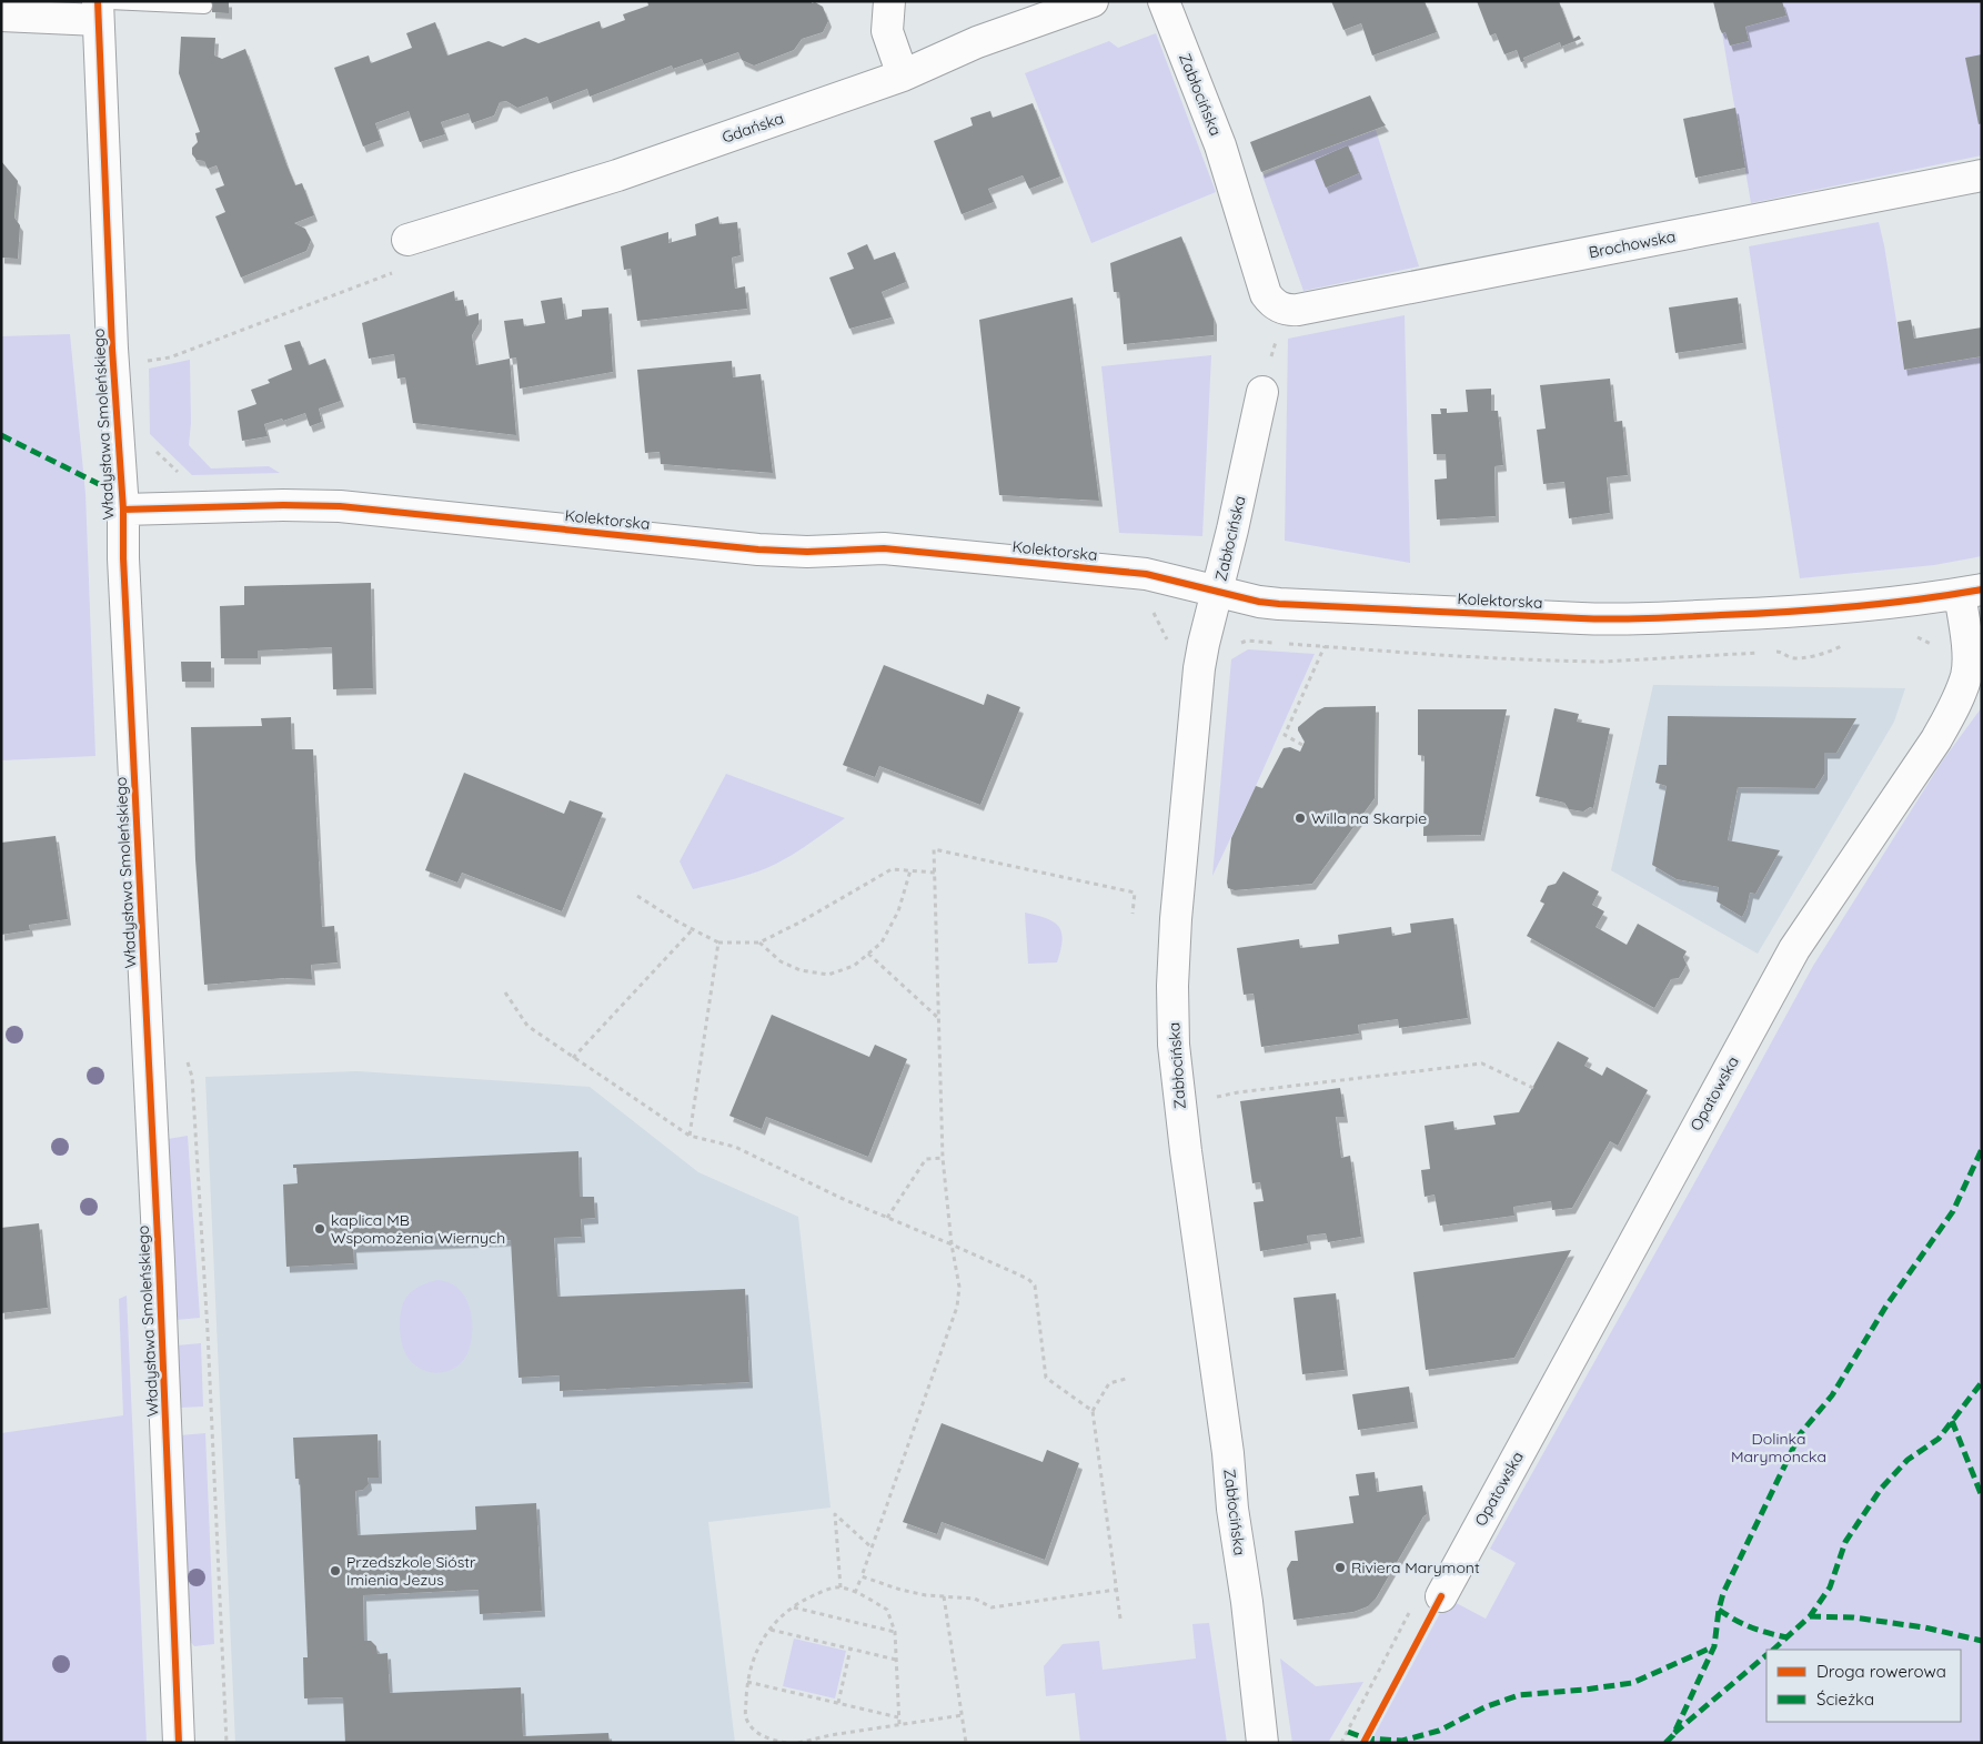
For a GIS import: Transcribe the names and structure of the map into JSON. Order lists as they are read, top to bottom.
{
  "streets": {
    "street": [
      "Zabłocińska",
      "Gdańska",
      "Brochowska",
      "Władysława Smoleńskiego",
      "Kolektorska",
      "Opatowska"
    ]
  },
  "crossings": [
    ["Zabłocińska", "Brochowska"],
    ["Zabłocińska", "Kolektorska"],
    ["Władysława Smoleńskiego", "Kolektorska"],
    ["Kolektorska", "Opatowska"]
  ],
  "parks": ["Dolinka Marymoncka"],
  "places": [
    "Willa na Skarpie",
    "kaplica MB Wspomożenia Wiernych",
    "Riviera Marymont",
    "Przedszkole Sióstr Imienia Jezus"
  ],
  "legend": ["Droga rowerowa", "Ścieżka"]
}
